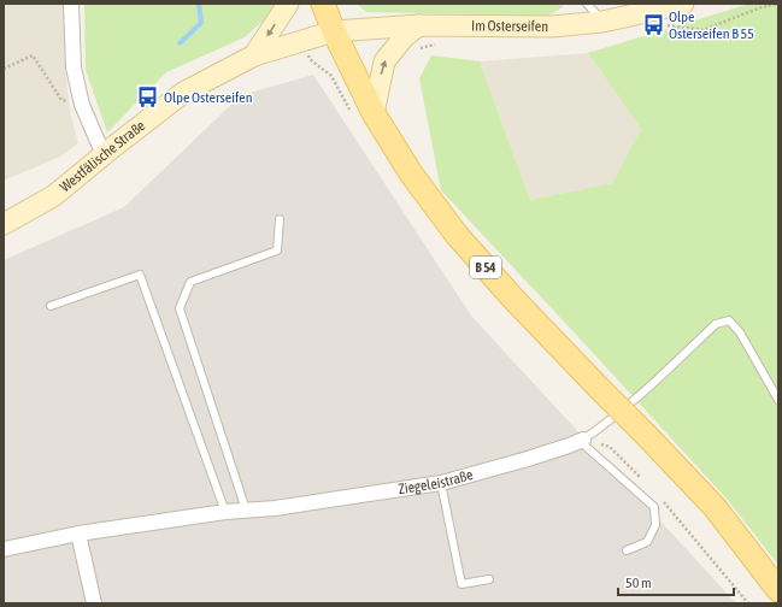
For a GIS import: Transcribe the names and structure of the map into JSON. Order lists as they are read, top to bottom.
{
  "streets": {
    "main road": ["B 54"],
    "street": ["Im Osterseifen", "Westfälische Straße", "Ziegeleistraße"]
  },
  "crossings": [
    ["Im Osterseifen", "Westfälische Straße"],
    ["Im Osterseifen", "B 54"],
    ["Westfälische Straße", "B 54"]
  ],
  "places": {
    "bus stop": ["Olpe Osterseifen B 55", "Olpe Osterseifen"]
  },
  "scale_bar": "50 m"
}
